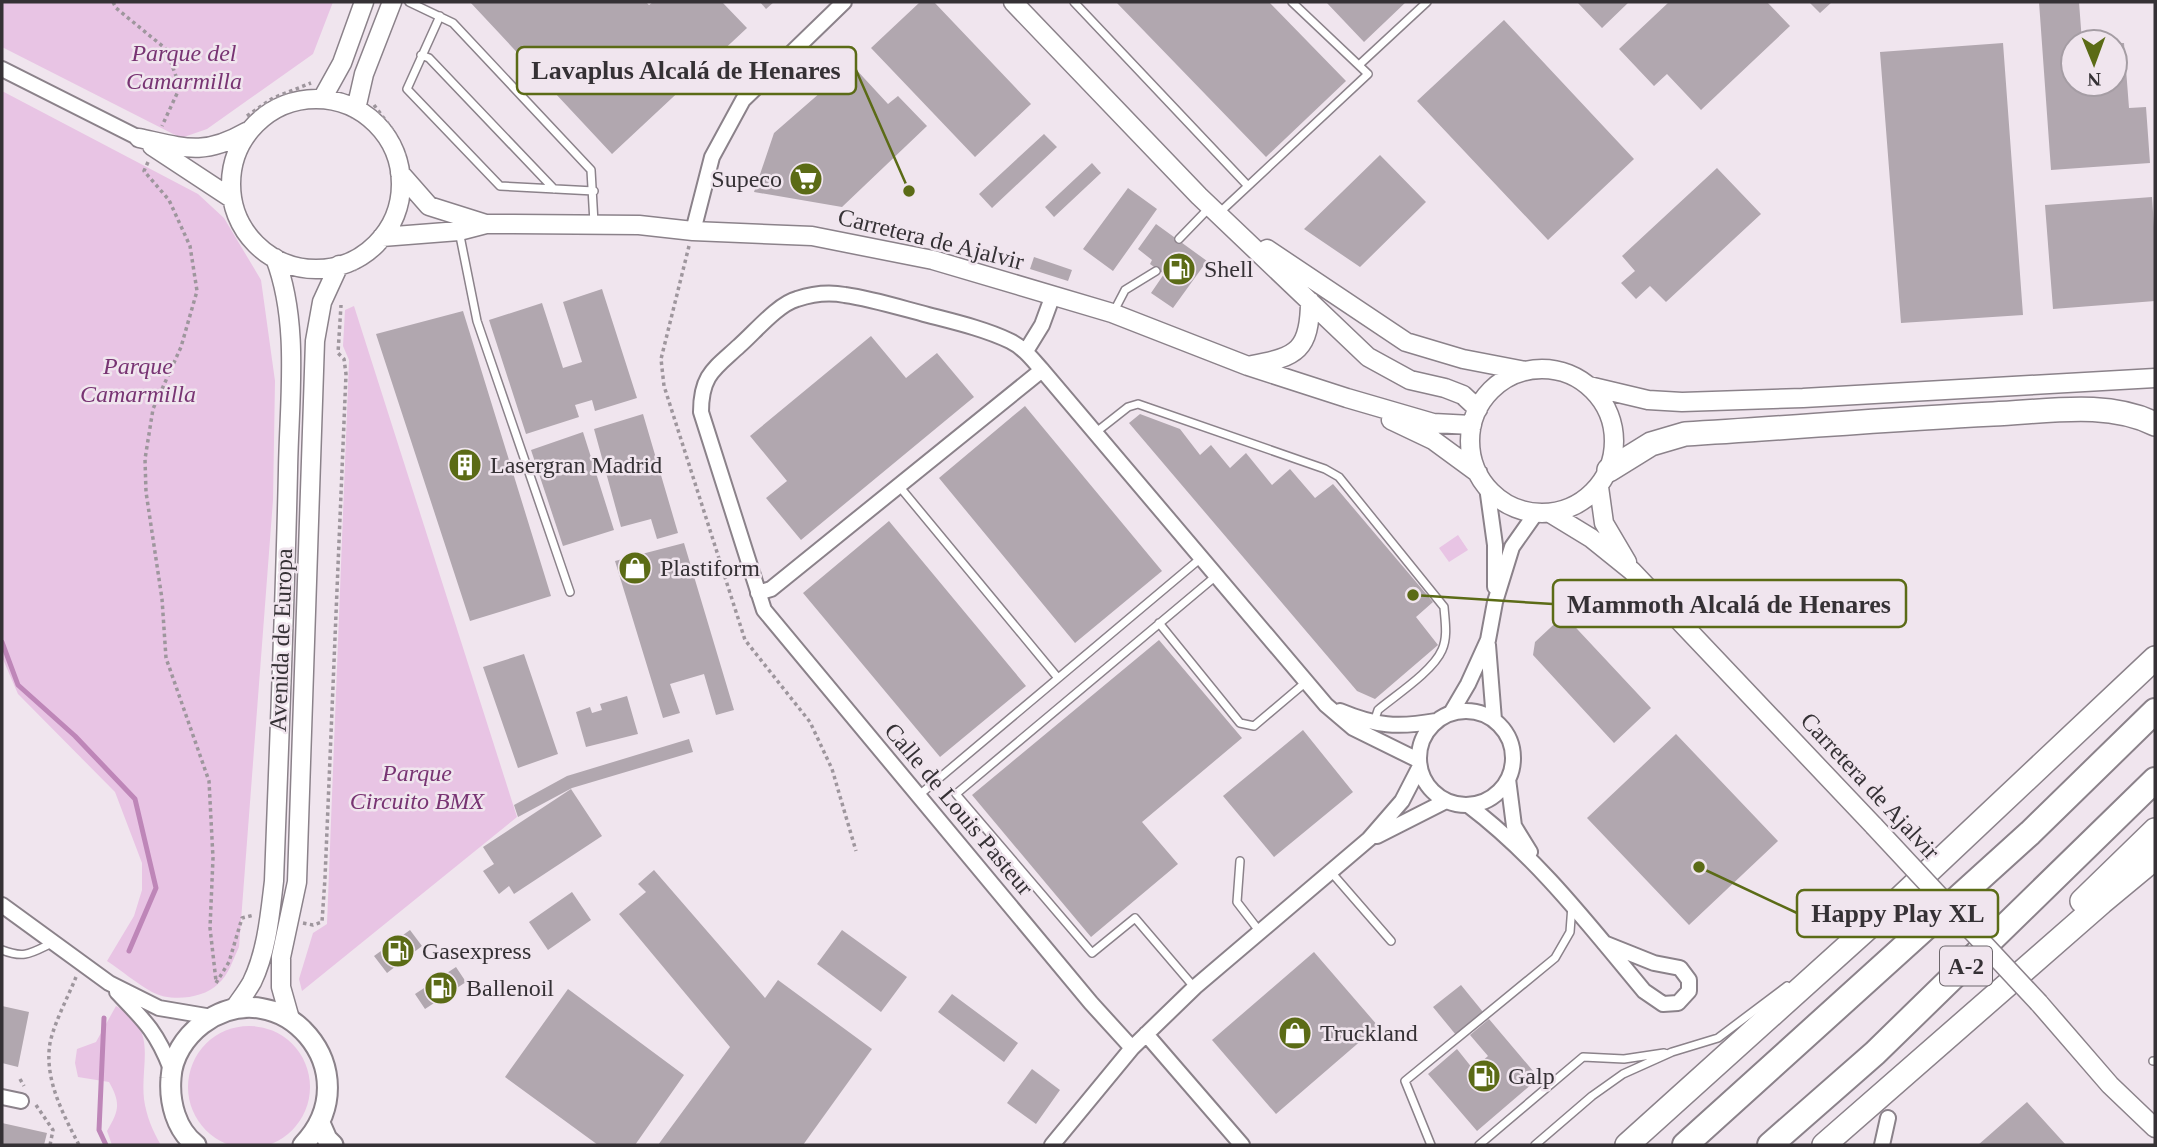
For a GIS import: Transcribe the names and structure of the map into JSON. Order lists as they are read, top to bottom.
{
  "streets": {
    "highway": ["A-2"],
    "street": ["Carretera de Ajalvir", "Avenida de Europa", "Calle de Louis Pasteur"]
  },
  "crossings": [
    ["Carretera de Ajalvir", "Avenida de Europa"]
  ],
  "parks": ["Parque del Camarmilla", "Parque Camarmilla", "Parque Circuito BMX"],
  "places": {
    "supermarket": ["Supeco"],
    "other": ["Lavaplus Alcalá de Henares", "Mammoth Alcalá de Henares", "Happy Play XL"],
    "fuel station": [
      "Shell",
      "Gasexpress",
      "Ballenoil",
      "Galp"
    ],
    "building": ["Lasergran Madrid"],
    "shop": ["Plastiform", "Truckland"]
  },
  "north": "bottom"
}
